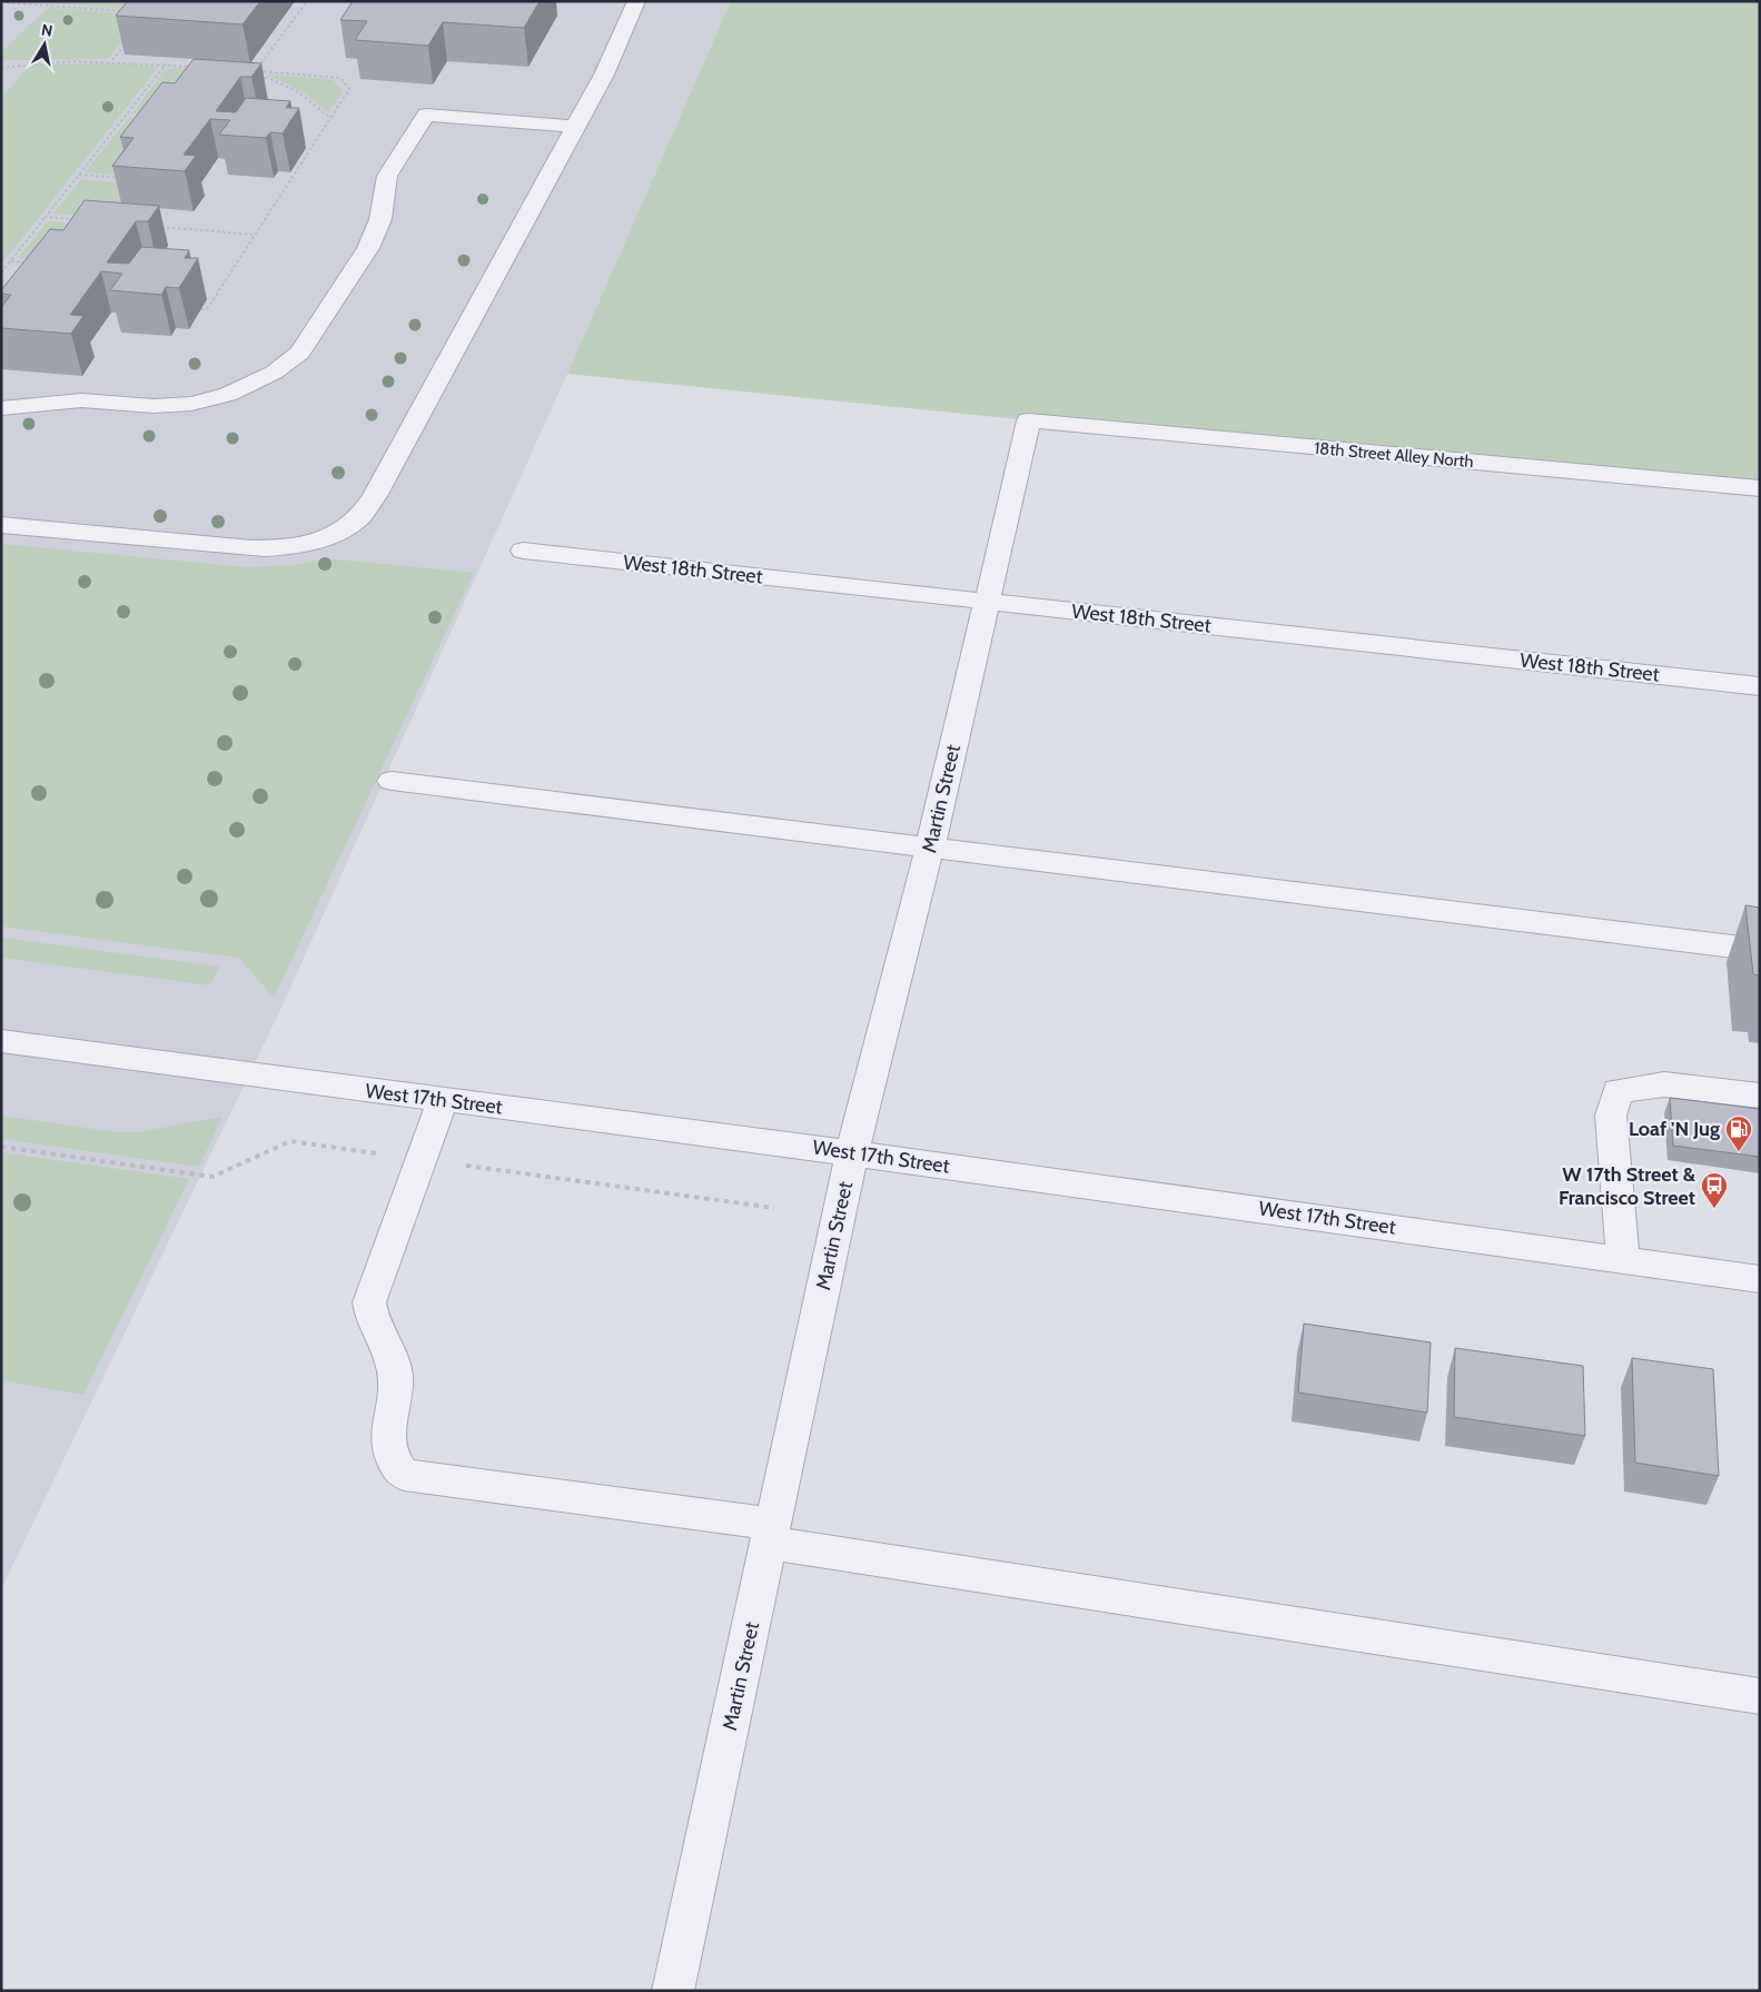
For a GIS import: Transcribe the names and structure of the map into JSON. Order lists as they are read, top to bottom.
{
  "streets": {
    "street": [
      "18th Street Alley North",
      "West 18th Street",
      "Martin Street",
      "West 17th Street"
    ]
  },
  "crossings": [
    ["18th Street Alley North", "Martin Street"],
    ["West 18th Street", "Martin Street"],
    ["Martin Street", "West 17th Street"]
  ],
  "places": {
    "fuel station": ["Loaf 'N Jug"],
    "bus stop": ["W 17th Street & Francisco Street"]
  },
  "north": "top"
}
